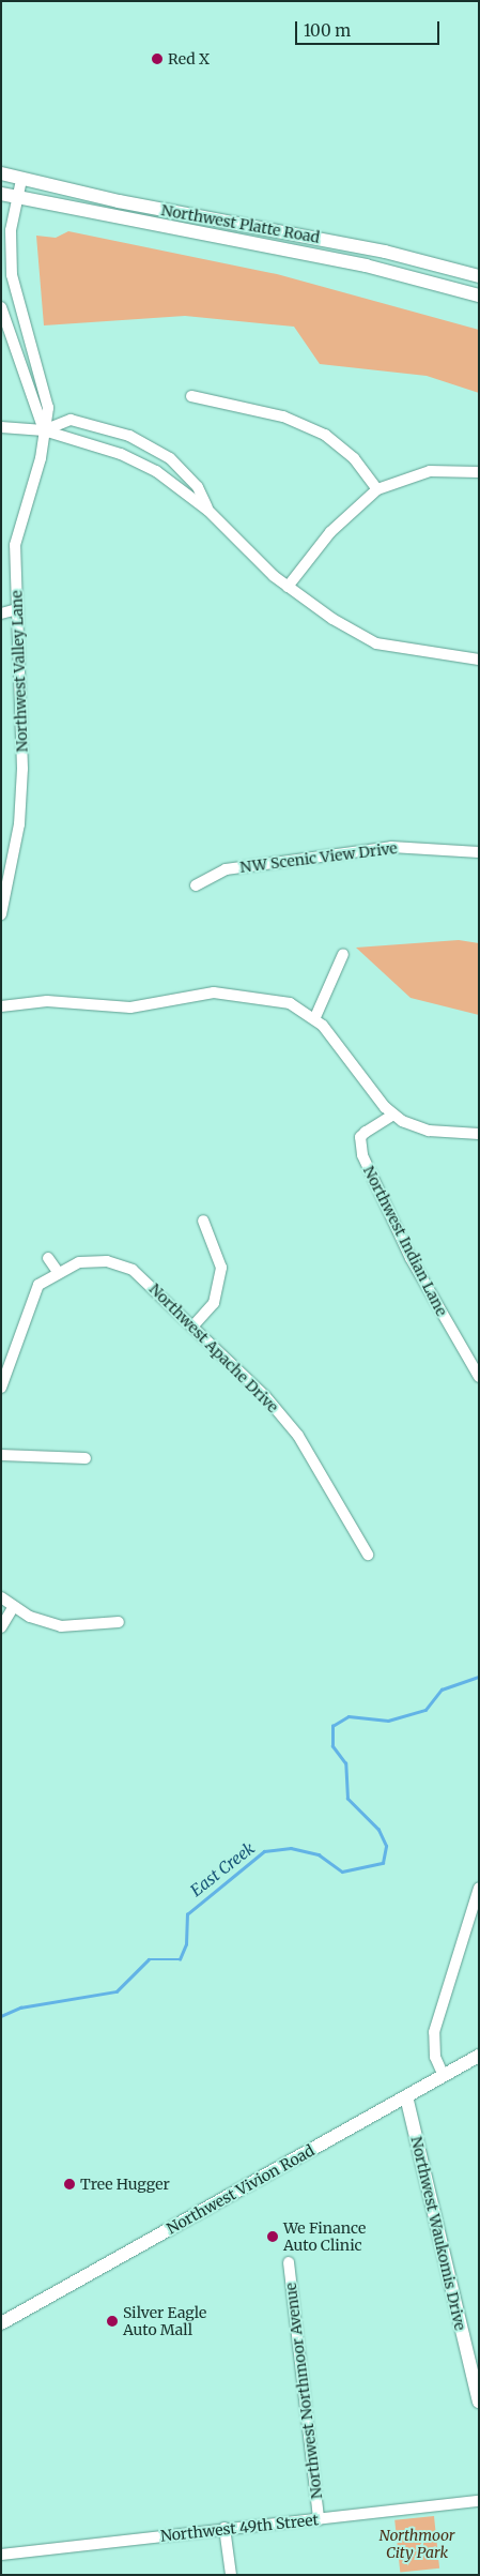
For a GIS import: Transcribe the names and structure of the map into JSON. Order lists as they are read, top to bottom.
{
  "streets": {
    "main road": ["Northwest Platte Road", "Northwest Vivion Road", "Northwest Waukomis Drive"],
    "street": [
      "Northwest Valley Lane",
      "NW Scenic View Drive",
      "Northwest Indian Lane",
      "Northwest Apache Drive",
      "Northwest Northmoor Avenue",
      "Northwest 49th Street"
    ]
  },
  "crossings": [
    ["Northwest Platte Road", "Northwest Valley Lane"],
    ["Northwest Vivion Road", "Northwest Waukomis Drive"],
    ["Northwest Northmoor Avenue", "Northwest 49th Street"]
  ],
  "water": ["East Creek"],
  "parks": ["Northmoor City Park"],
  "places": [
    "Red X",
    "Tree Hugger",
    "We Finance Auto Clinic",
    "Silver Eagle Auto Mall"
  ],
  "scale_bar": "100 m"
}
